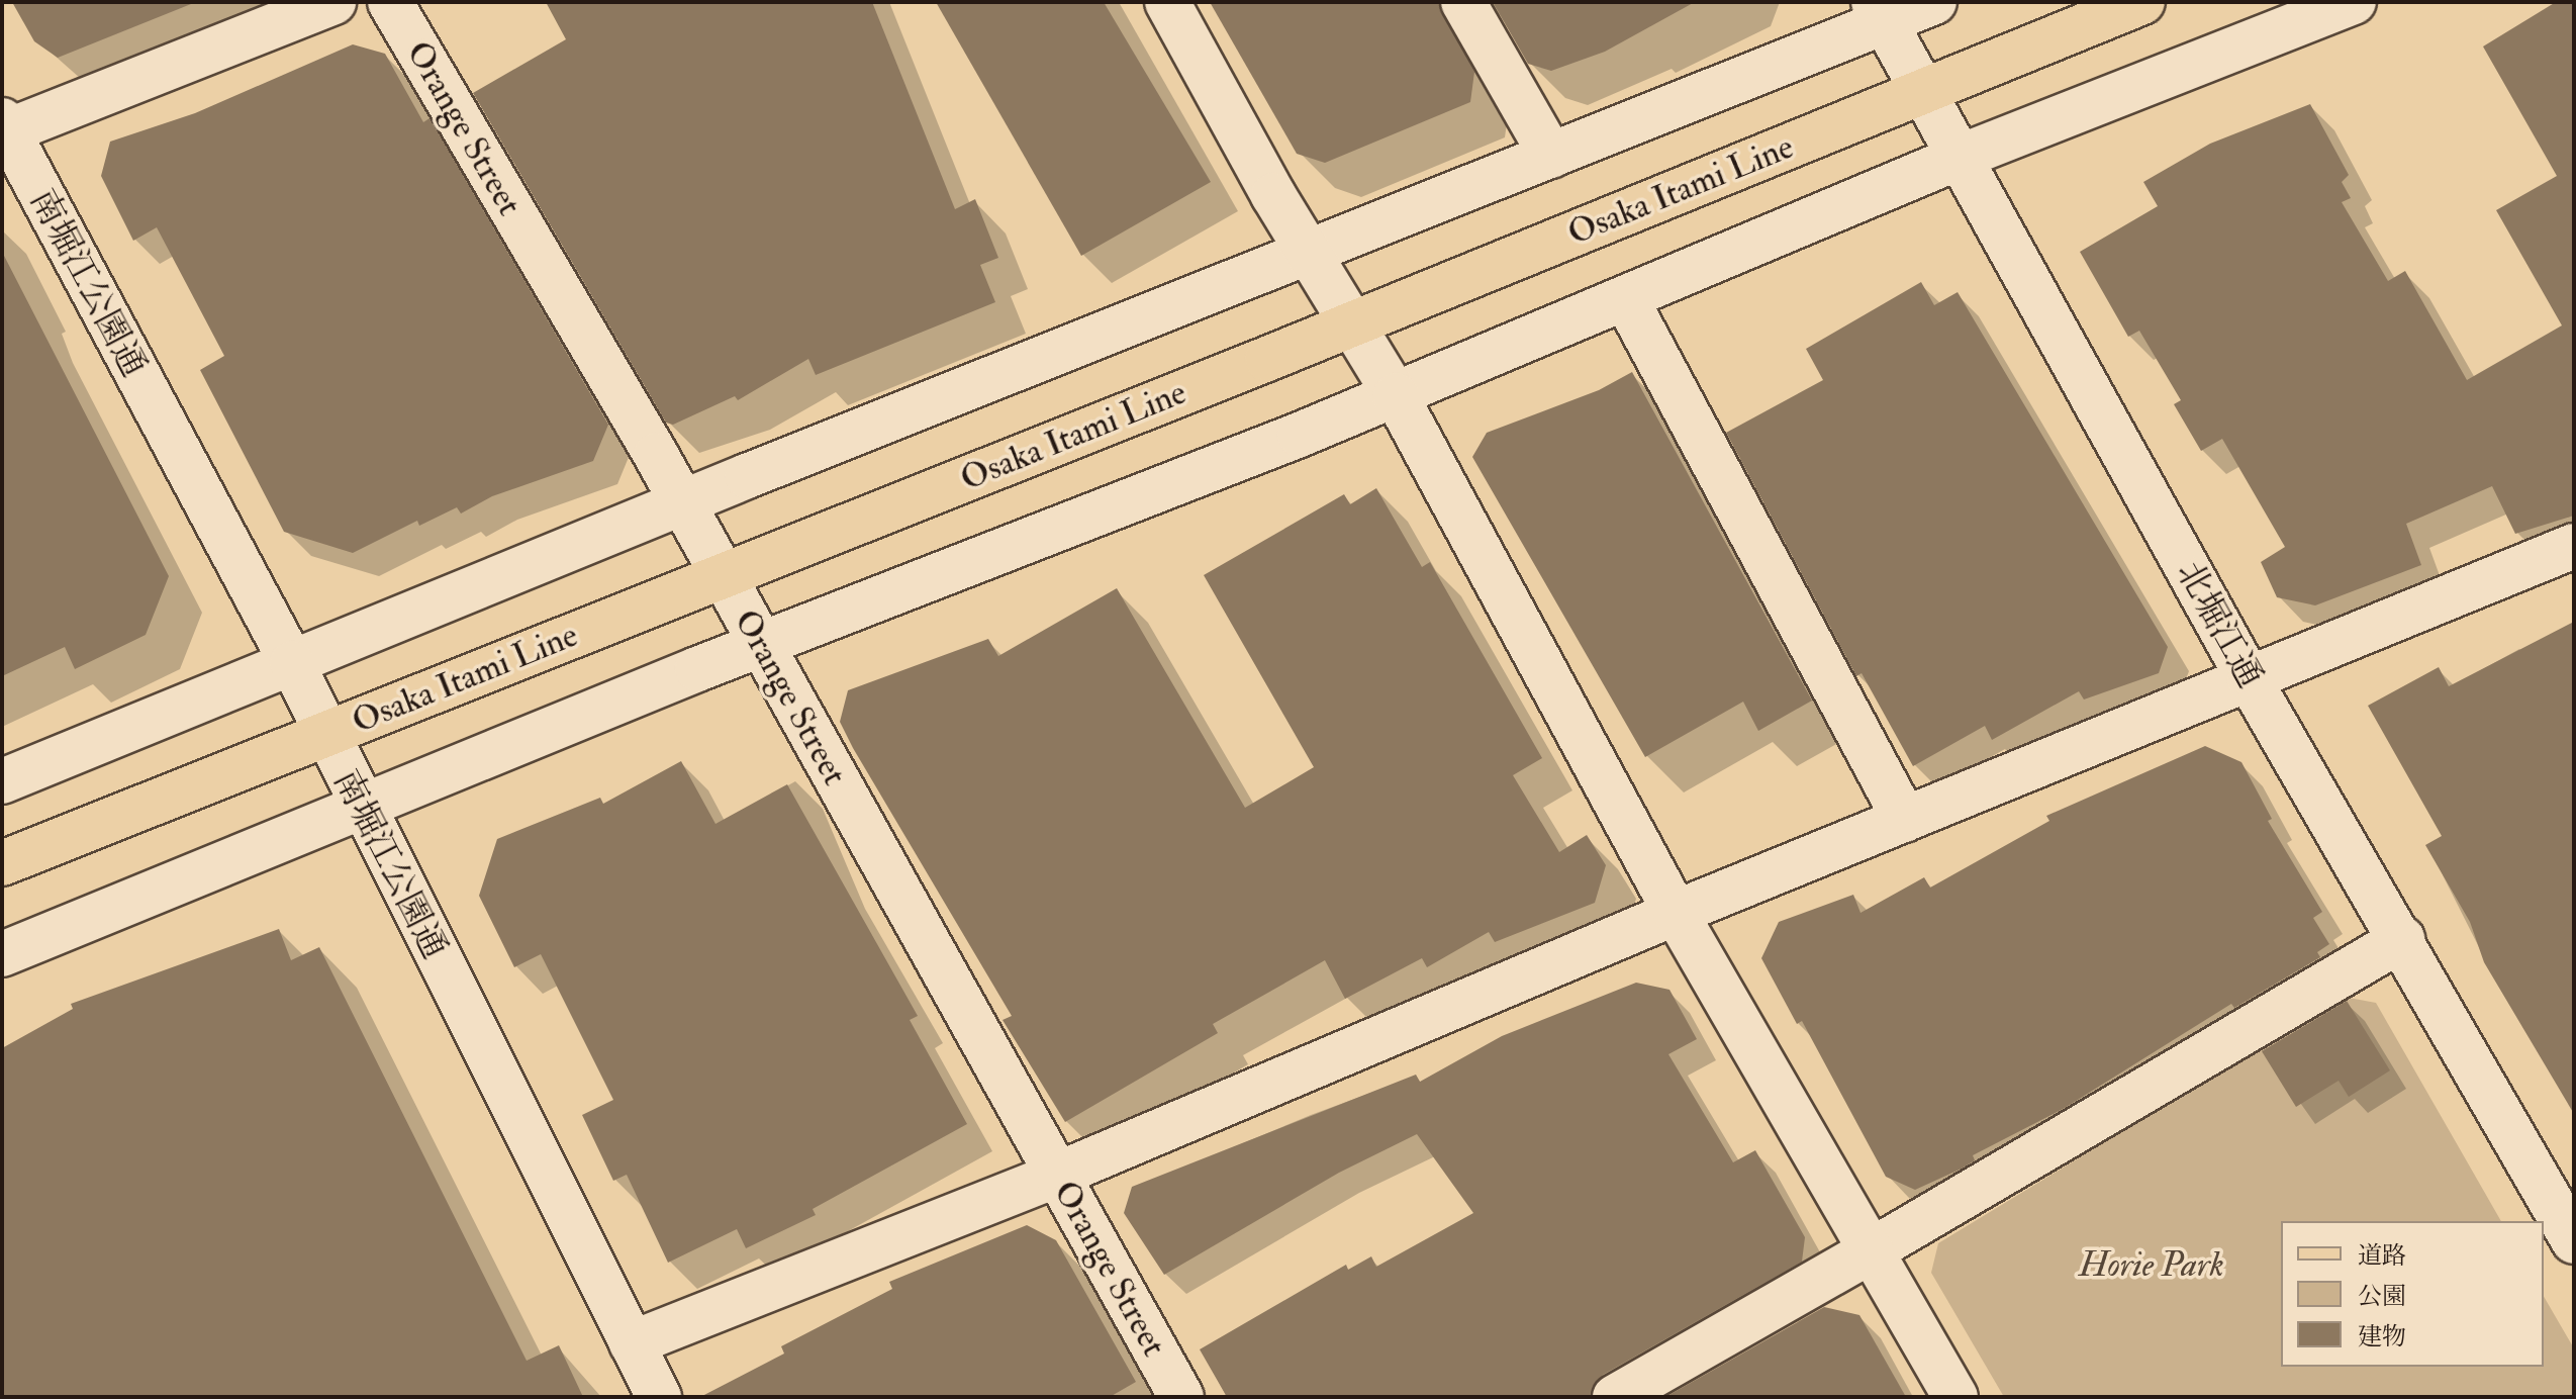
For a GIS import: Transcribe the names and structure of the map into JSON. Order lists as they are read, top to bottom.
{
  "streets": {
    "main road": ["Osaka Itami Line"],
    "street": ["Orange Street", "南堀江公園通", "北堀江通"]
  },
  "crossings": [
    ["Orange Street", "Osaka Itami Line"],
    ["Osaka Itami Line", "南堀江公園通"],
    ["Osaka Itami Line", "北堀江通"]
  ],
  "parks": ["Horie Park"],
  "legend": ["道路", "公園", "建物"]
}
